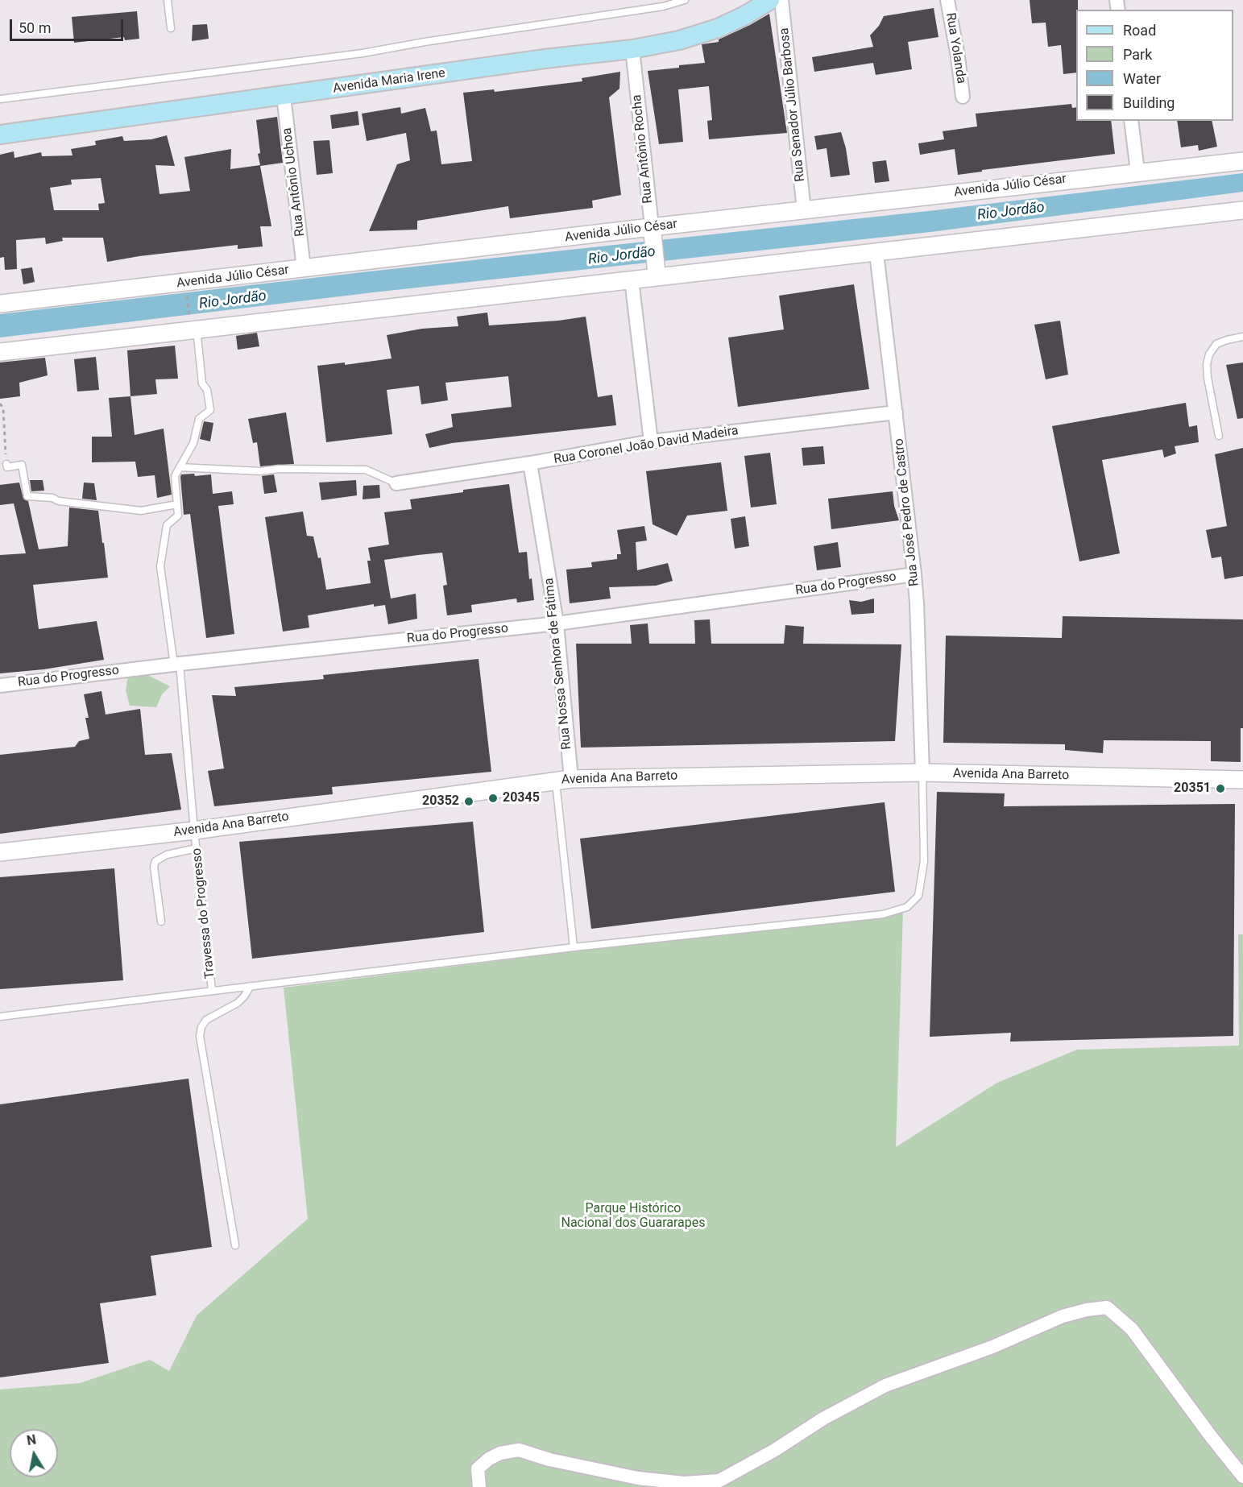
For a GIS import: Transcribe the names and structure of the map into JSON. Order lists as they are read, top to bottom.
{
  "streets": {
    "main road": ["Avenida Maria Irene"],
    "street": [
      "Rua Yolanda",
      "Rua Senador Júlio Barbosa",
      "Rua Antônio Rocha",
      "Rua Antônio Uchoa",
      "Avenida Júlio César",
      "Rua Coronel João David Madeira",
      "Rua José Pedro de Castro",
      "Rua do Progresso",
      "Rua Nossa Senhora de Fátima",
      "Avenida Ana Barreto"
    ],
    "lane": ["Travessa do Progresso"]
  },
  "crossings": [
    ["Avenida Maria Irene", "Rua Antônio Rocha"],
    ["Avenida Maria Irene", "Rua Antônio Uchoa"],
    ["Rua Senador Júlio Barbosa", "Avenida Júlio César"],
    ["Rua Antônio Rocha", "Avenida Júlio César"],
    ["Rua Antônio Uchoa", "Avenida Júlio César"],
    ["Rua Coronel João David Madeira", "Rua José Pedro de Castro"],
    ["Rua Coronel João David Madeira", "Rua Nossa Senhora de Fátima"],
    ["Rua José Pedro de Castro", "Rua do Progresso"],
    ["Rua José Pedro de Castro", "Avenida Ana Barreto"],
    ["Rua do Progresso", "Rua Nossa Senhora de Fátima"],
    ["Rua do Progresso", "Travessa do Progresso"],
    ["Rua Nossa Senhora de Fátima", "Avenida Ana Barreto"],
    ["Avenida Ana Barreto", "Travessa do Progresso"]
  ],
  "water": ["Rio Jordão"],
  "parks": ["Parque Histórico Nacional dos Guararapes"],
  "places": ["20351", "20345", "20352"],
  "legend": [
    "Road",
    "Park",
    "Water",
    "Building"
  ],
  "scale_bar": "50 m",
  "north": "top"
}
